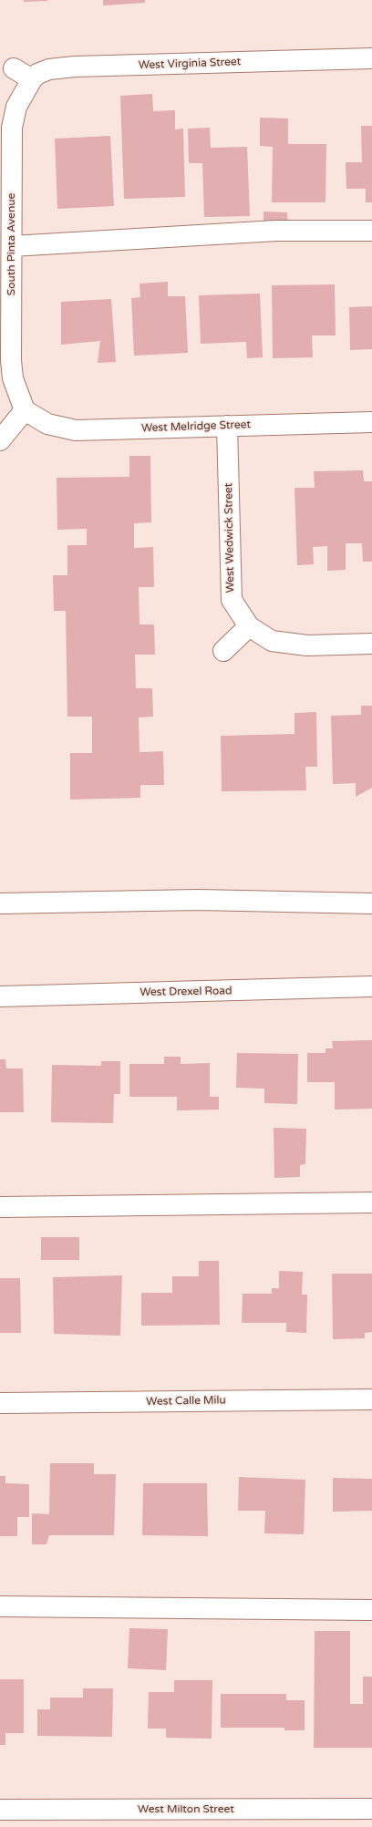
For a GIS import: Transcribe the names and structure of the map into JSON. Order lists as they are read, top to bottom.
{
  "streets": {
    "street": [
      "West Virginia Street",
      "South Pinta Avenue",
      "West Melridge Street",
      "West Wedwick Street",
      "West Drexel Road",
      "West Calle Milu",
      "West Milton Street"
    ]
  },
  "crossings": [
    ["West Virginia Street", "South Pinta Avenue"],
    ["South Pinta Avenue", "West Melridge Street"],
    ["West Melridge Street", "West Wedwick Street"]
  ]
}
